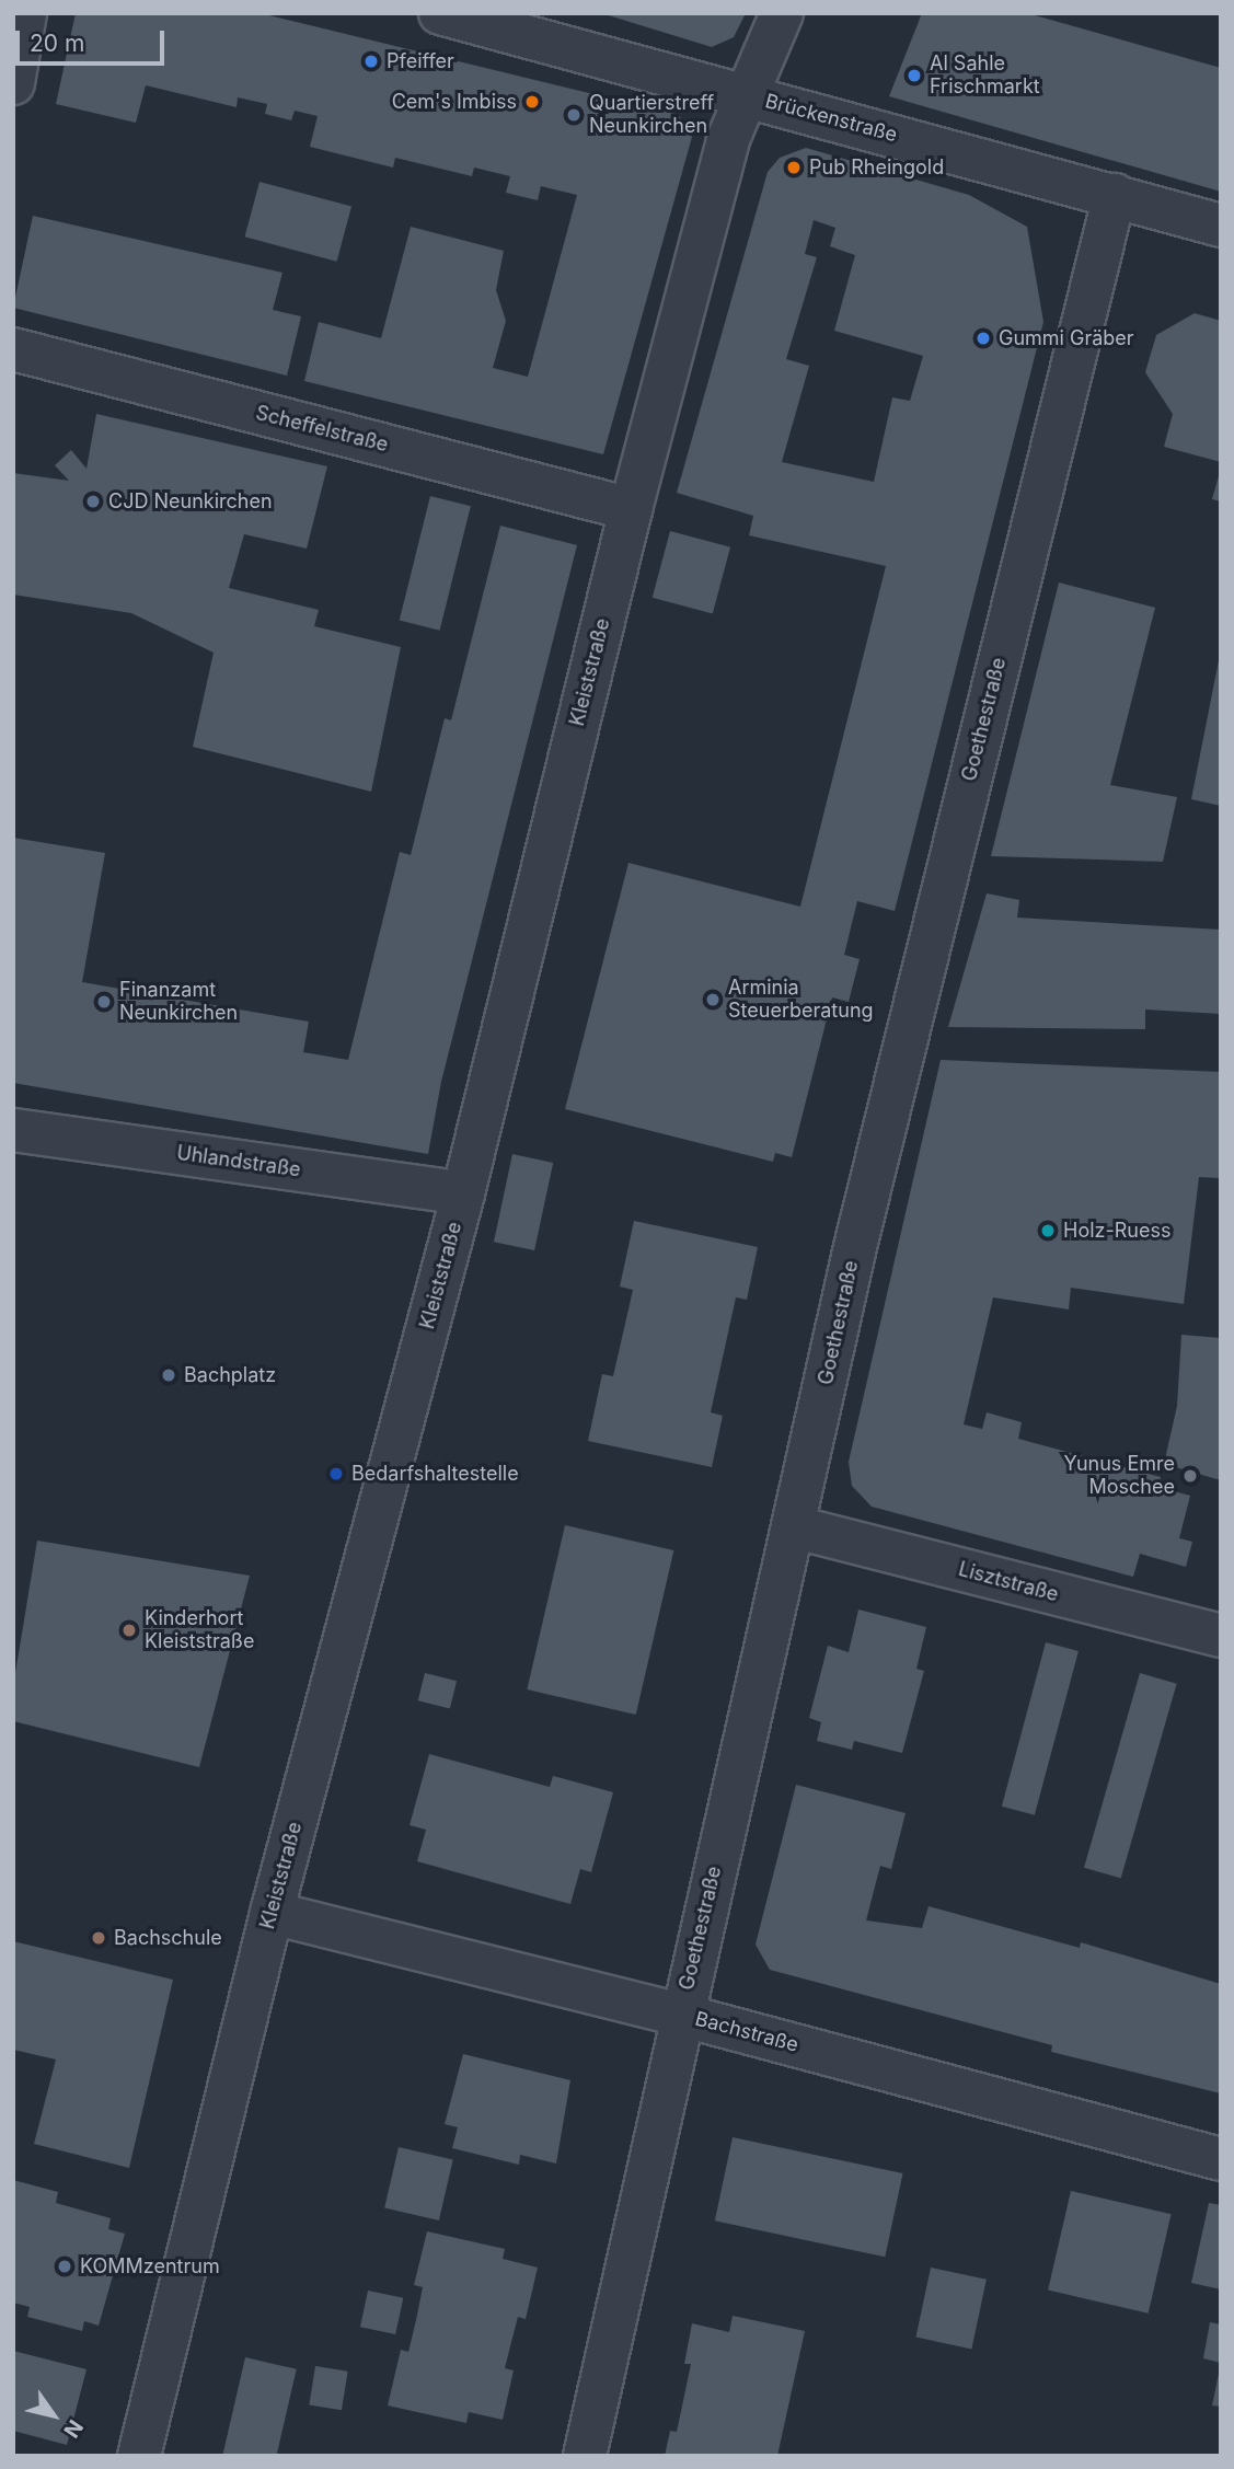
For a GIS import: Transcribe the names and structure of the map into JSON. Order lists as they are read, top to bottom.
{
  "streets": {
    "street": [
      "Brückenstraße",
      "Scheffelstraße",
      "Kleiststraße",
      "Goethestraße",
      "Uhlandstraße",
      "Lisztstraße",
      "Bachstraße"
    ]
  },
  "crossings": [
    ["Brückenstraße", "Kleiststraße"],
    ["Brückenstraße", "Goethestraße"],
    ["Scheffelstraße", "Kleiststraße"],
    ["Kleiststraße", "Uhlandstraße"],
    ["Kleiststraße", "Bachstraße"],
    ["Goethestraße", "Lisztstraße"],
    ["Goethestraße", "Bachstraße"]
  ],
  "places": [
    "Pfeiffer",
    "Al Sahle Frischmarkt",
    "Cem's Imbiss",
    "Quartierstreff Neunkirchen",
    "Pub Rheingold",
    "Gummi Gräber",
    "CJD Neunkirchen",
    "Arminia Steuerberatung",
    "Finanzamt Neunkirchen",
    "Holz-Ruess",
    "Bachplatz",
    "Bedarfshaltestelle",
    "Yunus Emre Moschee",
    "Kinderhort Kleiststraße",
    "Bachschule",
    "KOMMzentrum"
  ],
  "scale_bar": "20 m",
  "north": "bottom right"
}
